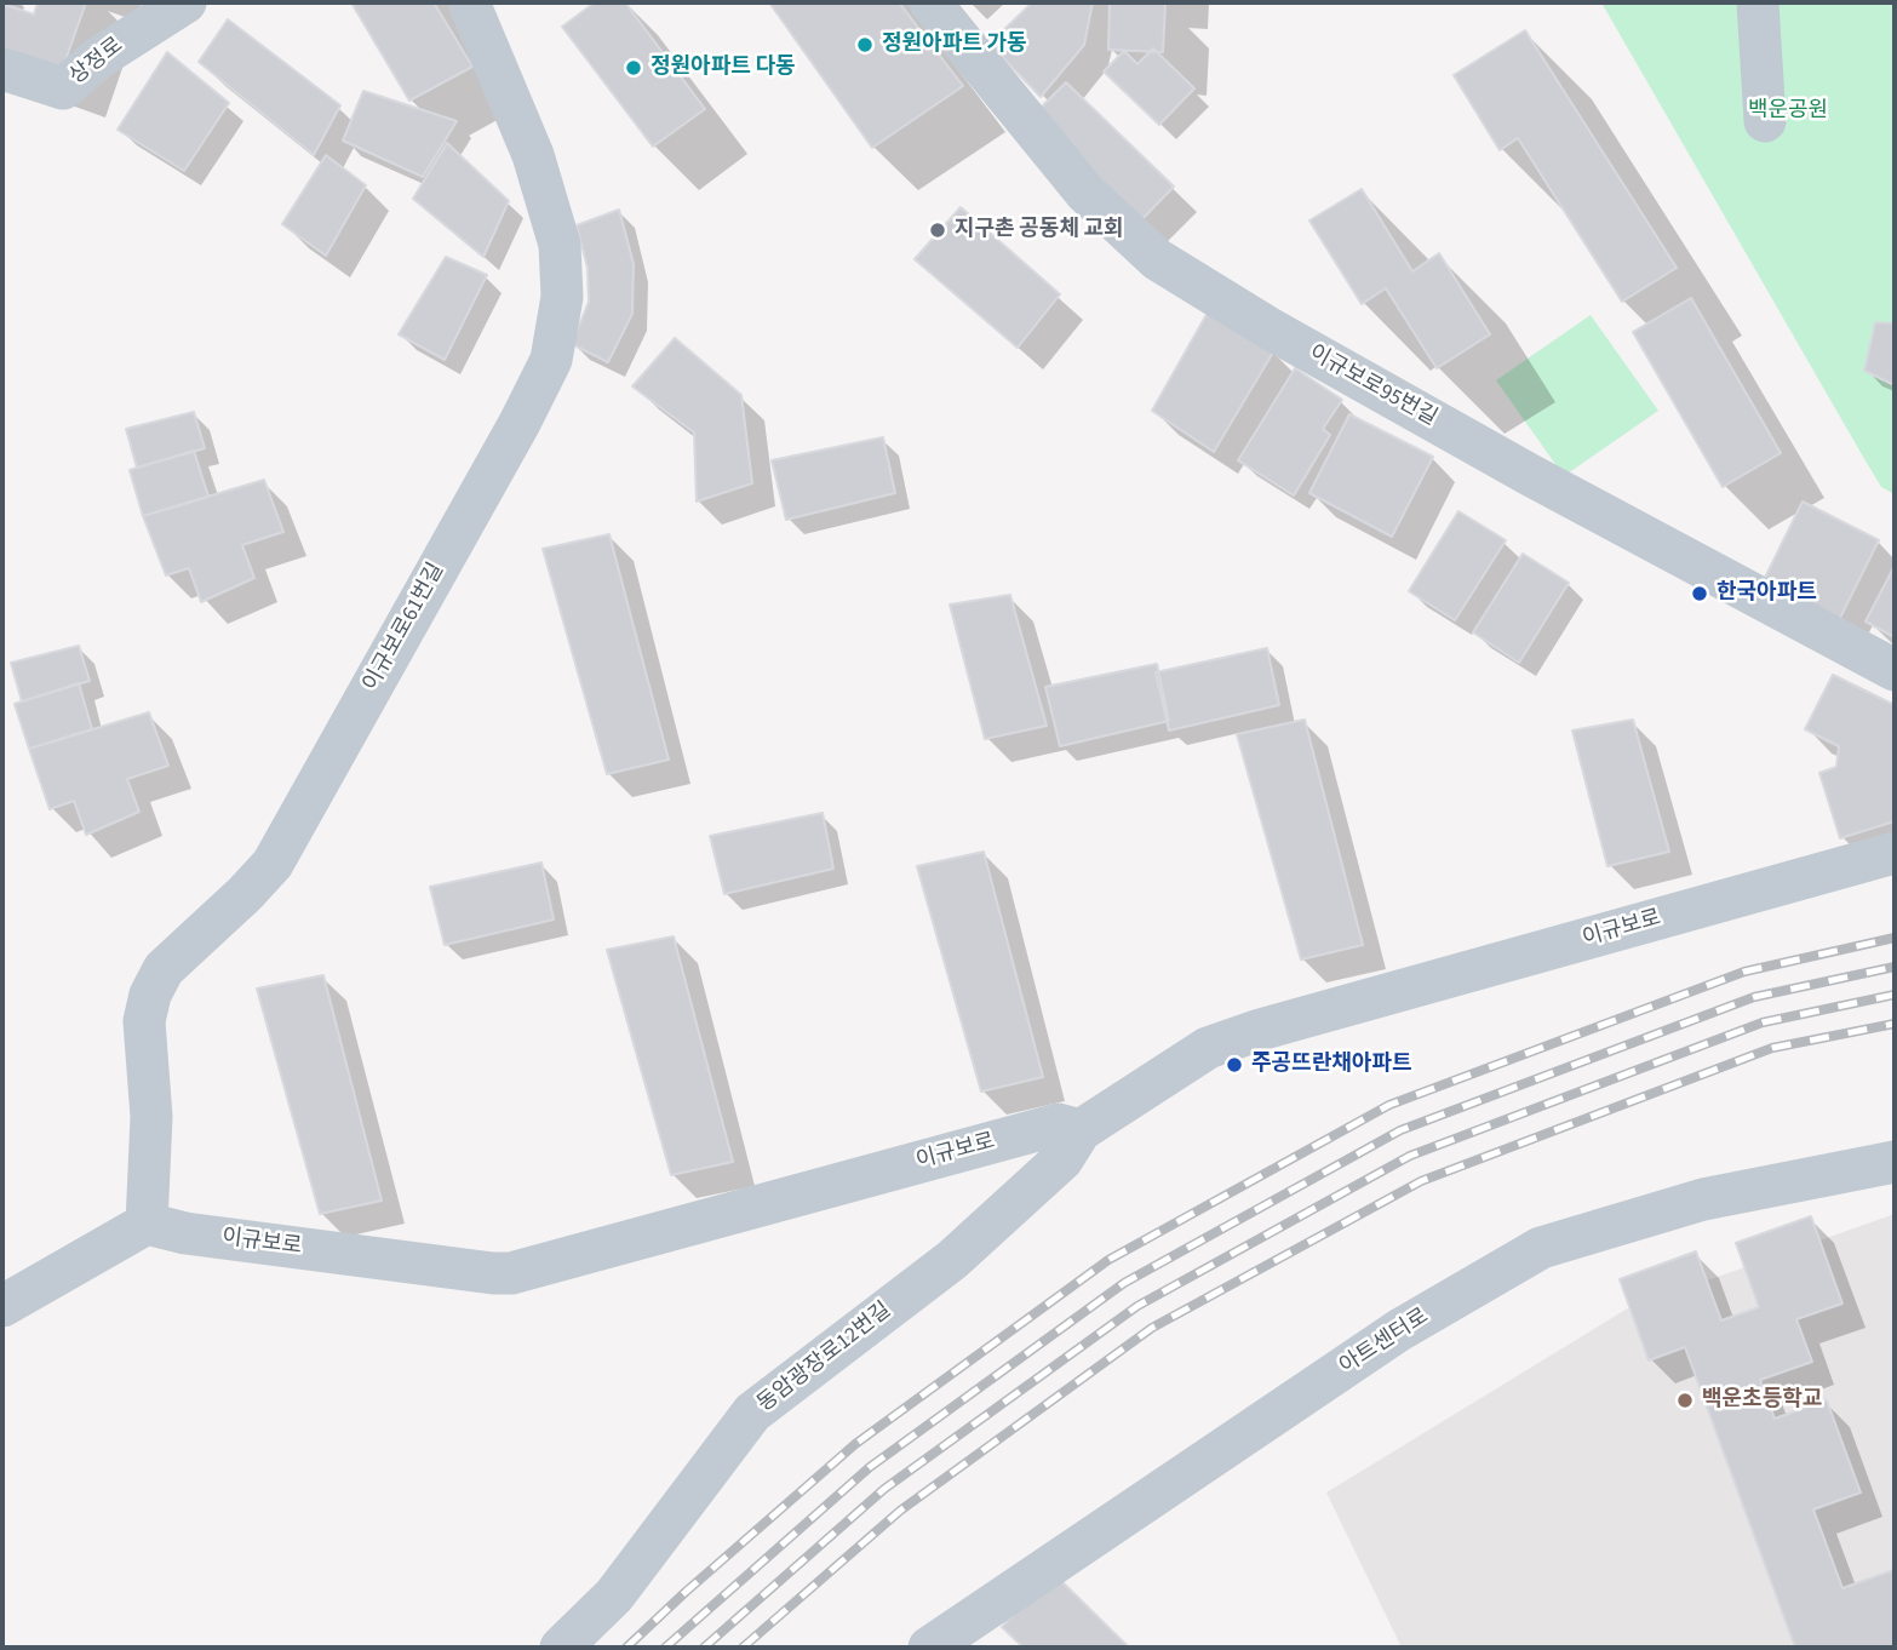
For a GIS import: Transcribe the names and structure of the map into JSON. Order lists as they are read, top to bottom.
{
  "streets": {
    "street": [
      "상정로",
      "이규보로95번길",
      "이규보로61번길",
      "이규보로",
      "아트센터로",
      "동암광장로12번길"
    ]
  },
  "crossings": [
    ["이규보로61번길", "이규보로"],
    ["이규보로", "동암광장로12번길"]
  ],
  "parks": ["백운공원"],
  "places": [
    "정원아파트 가동",
    "정원아파트 다동",
    "지구촌 공동체 교회",
    "한국아파트",
    "주공뜨란채아파트",
    "백운초등학교"
  ]
}
